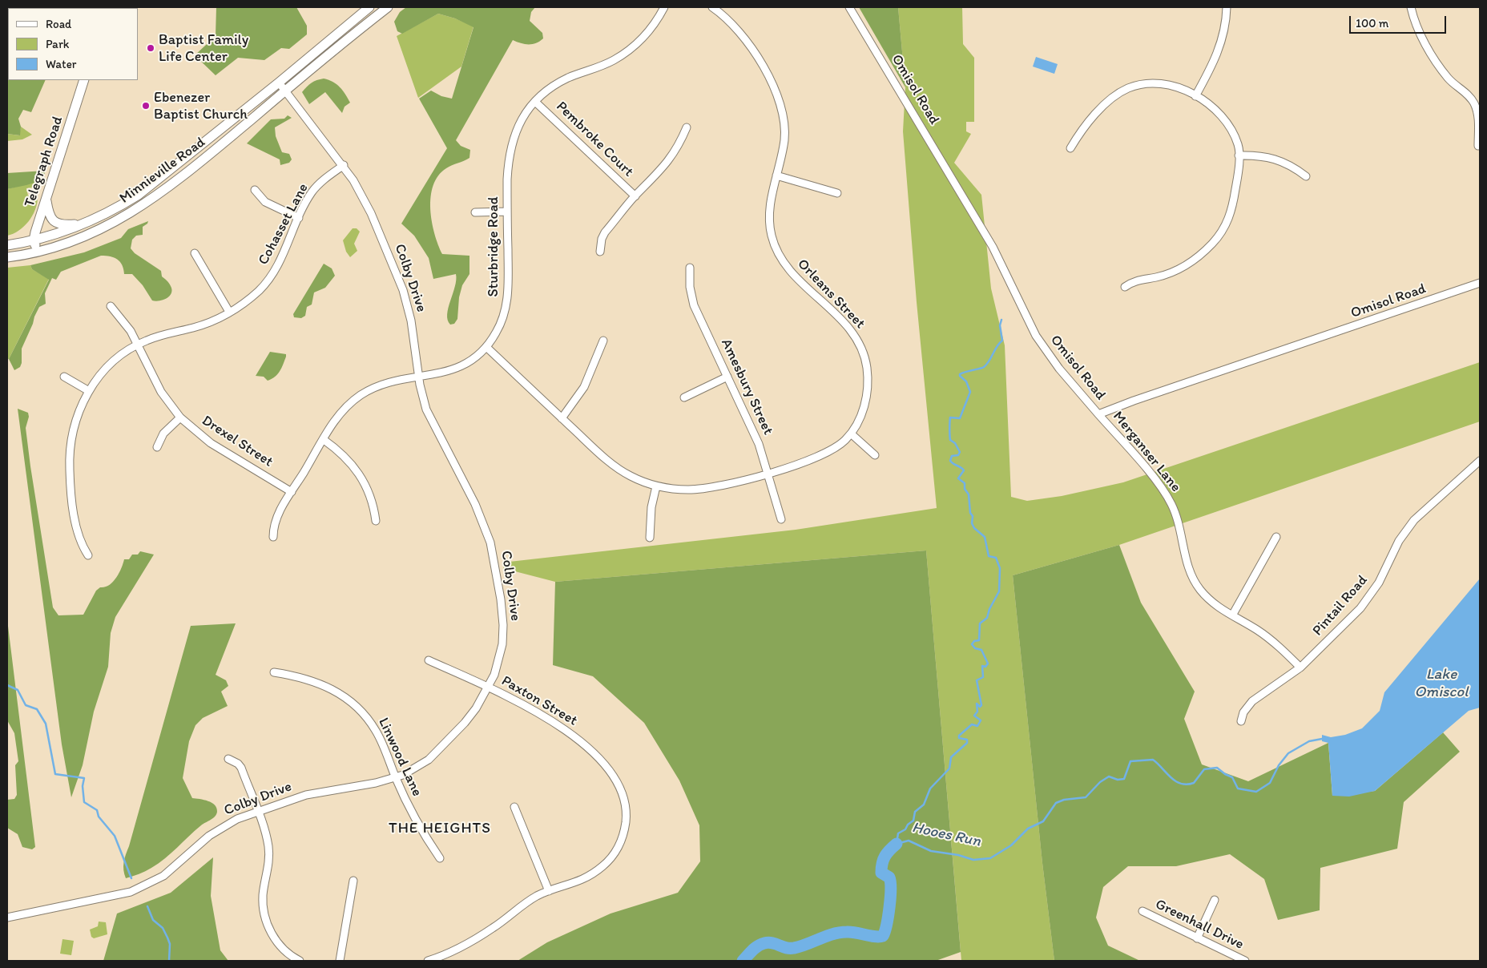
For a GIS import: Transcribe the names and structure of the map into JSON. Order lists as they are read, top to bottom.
{
  "streets": {
    "main road": ["Telegraph Road", "Minnieville Road"],
    "street": [
      "Omisol Road",
      "Pembroke Court",
      "Cohasset Lane",
      "Sturbridge Road",
      "Colby Drive",
      "Orleans Street",
      "Amesbury Street",
      "Drexel Street",
      "Merganser Lane",
      "Pintail Road",
      "Paxton Street",
      "Linwood Lane",
      "Greenhall Drive"
    ]
  },
  "crossings": [
    ["Omisol Road", "Merganser Lane"],
    ["Pembroke Court", "Sturbridge Road"],
    ["Telegraph Road", "Minnieville Road"],
    ["Minnieville Road", "Colby Drive"],
    ["Cohasset Lane", "Colby Drive"],
    ["Cohasset Lane", "Drexel Street"],
    ["Sturbridge Road", "Colby Drive"],
    ["Sturbridge Road", "Orleans Street"],
    ["Sturbridge Road", "Drexel Street"],
    ["Colby Drive", "Paxton Street"],
    ["Colby Drive", "Linwood Lane"],
    ["Orleans Street", "Amesbury Street"],
    ["Merganser Lane", "Pintail Road"]
  ],
  "districts": ["THE HEIGHTS"],
  "water": ["Lake Omiscol", "Hooes Run"],
  "places": ["Baptist Family Life Center", "Ebenezer Baptist Church"],
  "legend": ["Road", "Park", "Water"],
  "scale_bar": "100 m"
}
